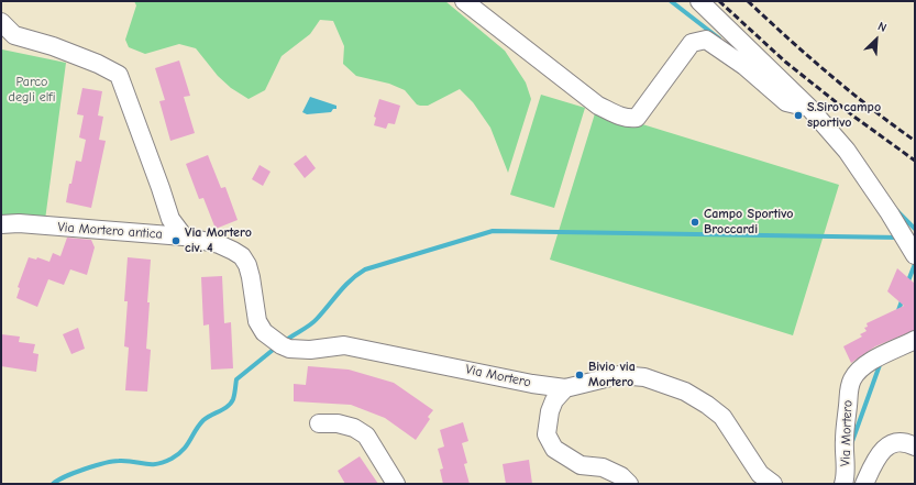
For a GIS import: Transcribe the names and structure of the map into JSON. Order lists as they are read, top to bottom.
{
  "streets": {
    "street": ["Via Mortero antica", "Via Mortero"]
  },
  "crossings": [
    ["Via Mortero antica", "Via Mortero"]
  ],
  "parks": ["Parco degli elfi"],
  "places": [
    "S.Siro campo sportivo",
    "Campo Sportivo Broccardi",
    "Via Mortero civ. 4",
    "Bivio via Mortero"
  ],
  "north": "top right"
}
